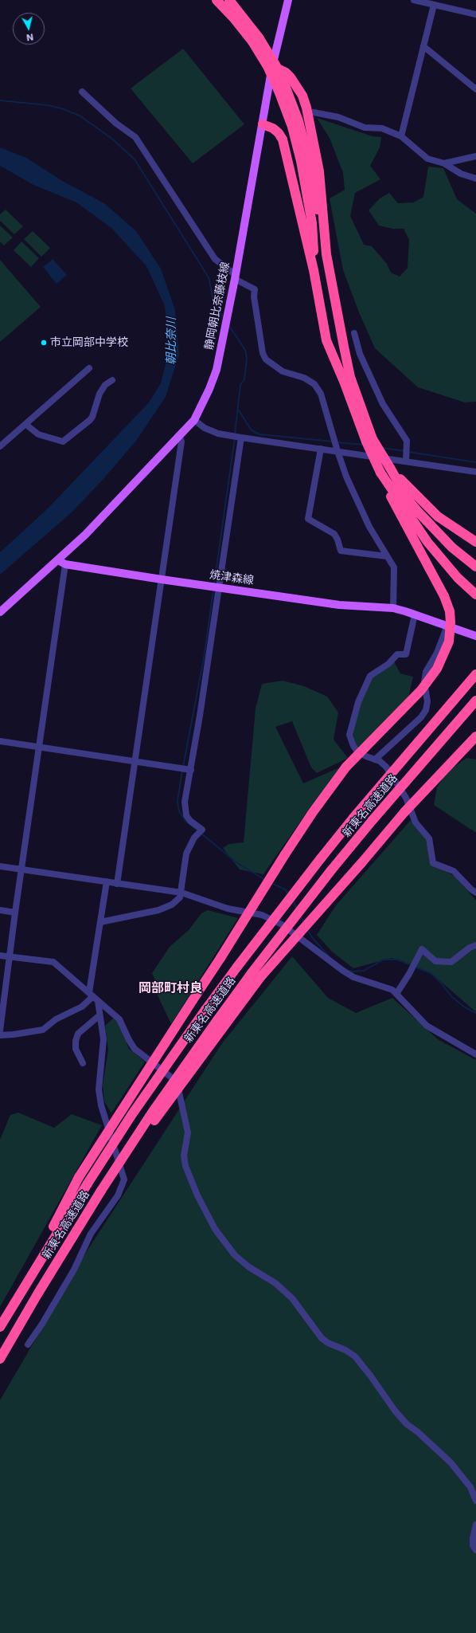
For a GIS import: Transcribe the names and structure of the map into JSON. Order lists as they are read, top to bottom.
{
  "streets": {
    "highway": ["新東名高速道路"],
    "main road": ["静岡朝比奈藤枝線", "焼津森線"]
  },
  "crossings": [
    ["静岡朝比奈藤枝線", "焼津森線"]
  ],
  "districts": ["岡部町村良"],
  "water": ["朝比奈川"],
  "places": ["市立岡部中学校"],
  "north": "bottom"
}
